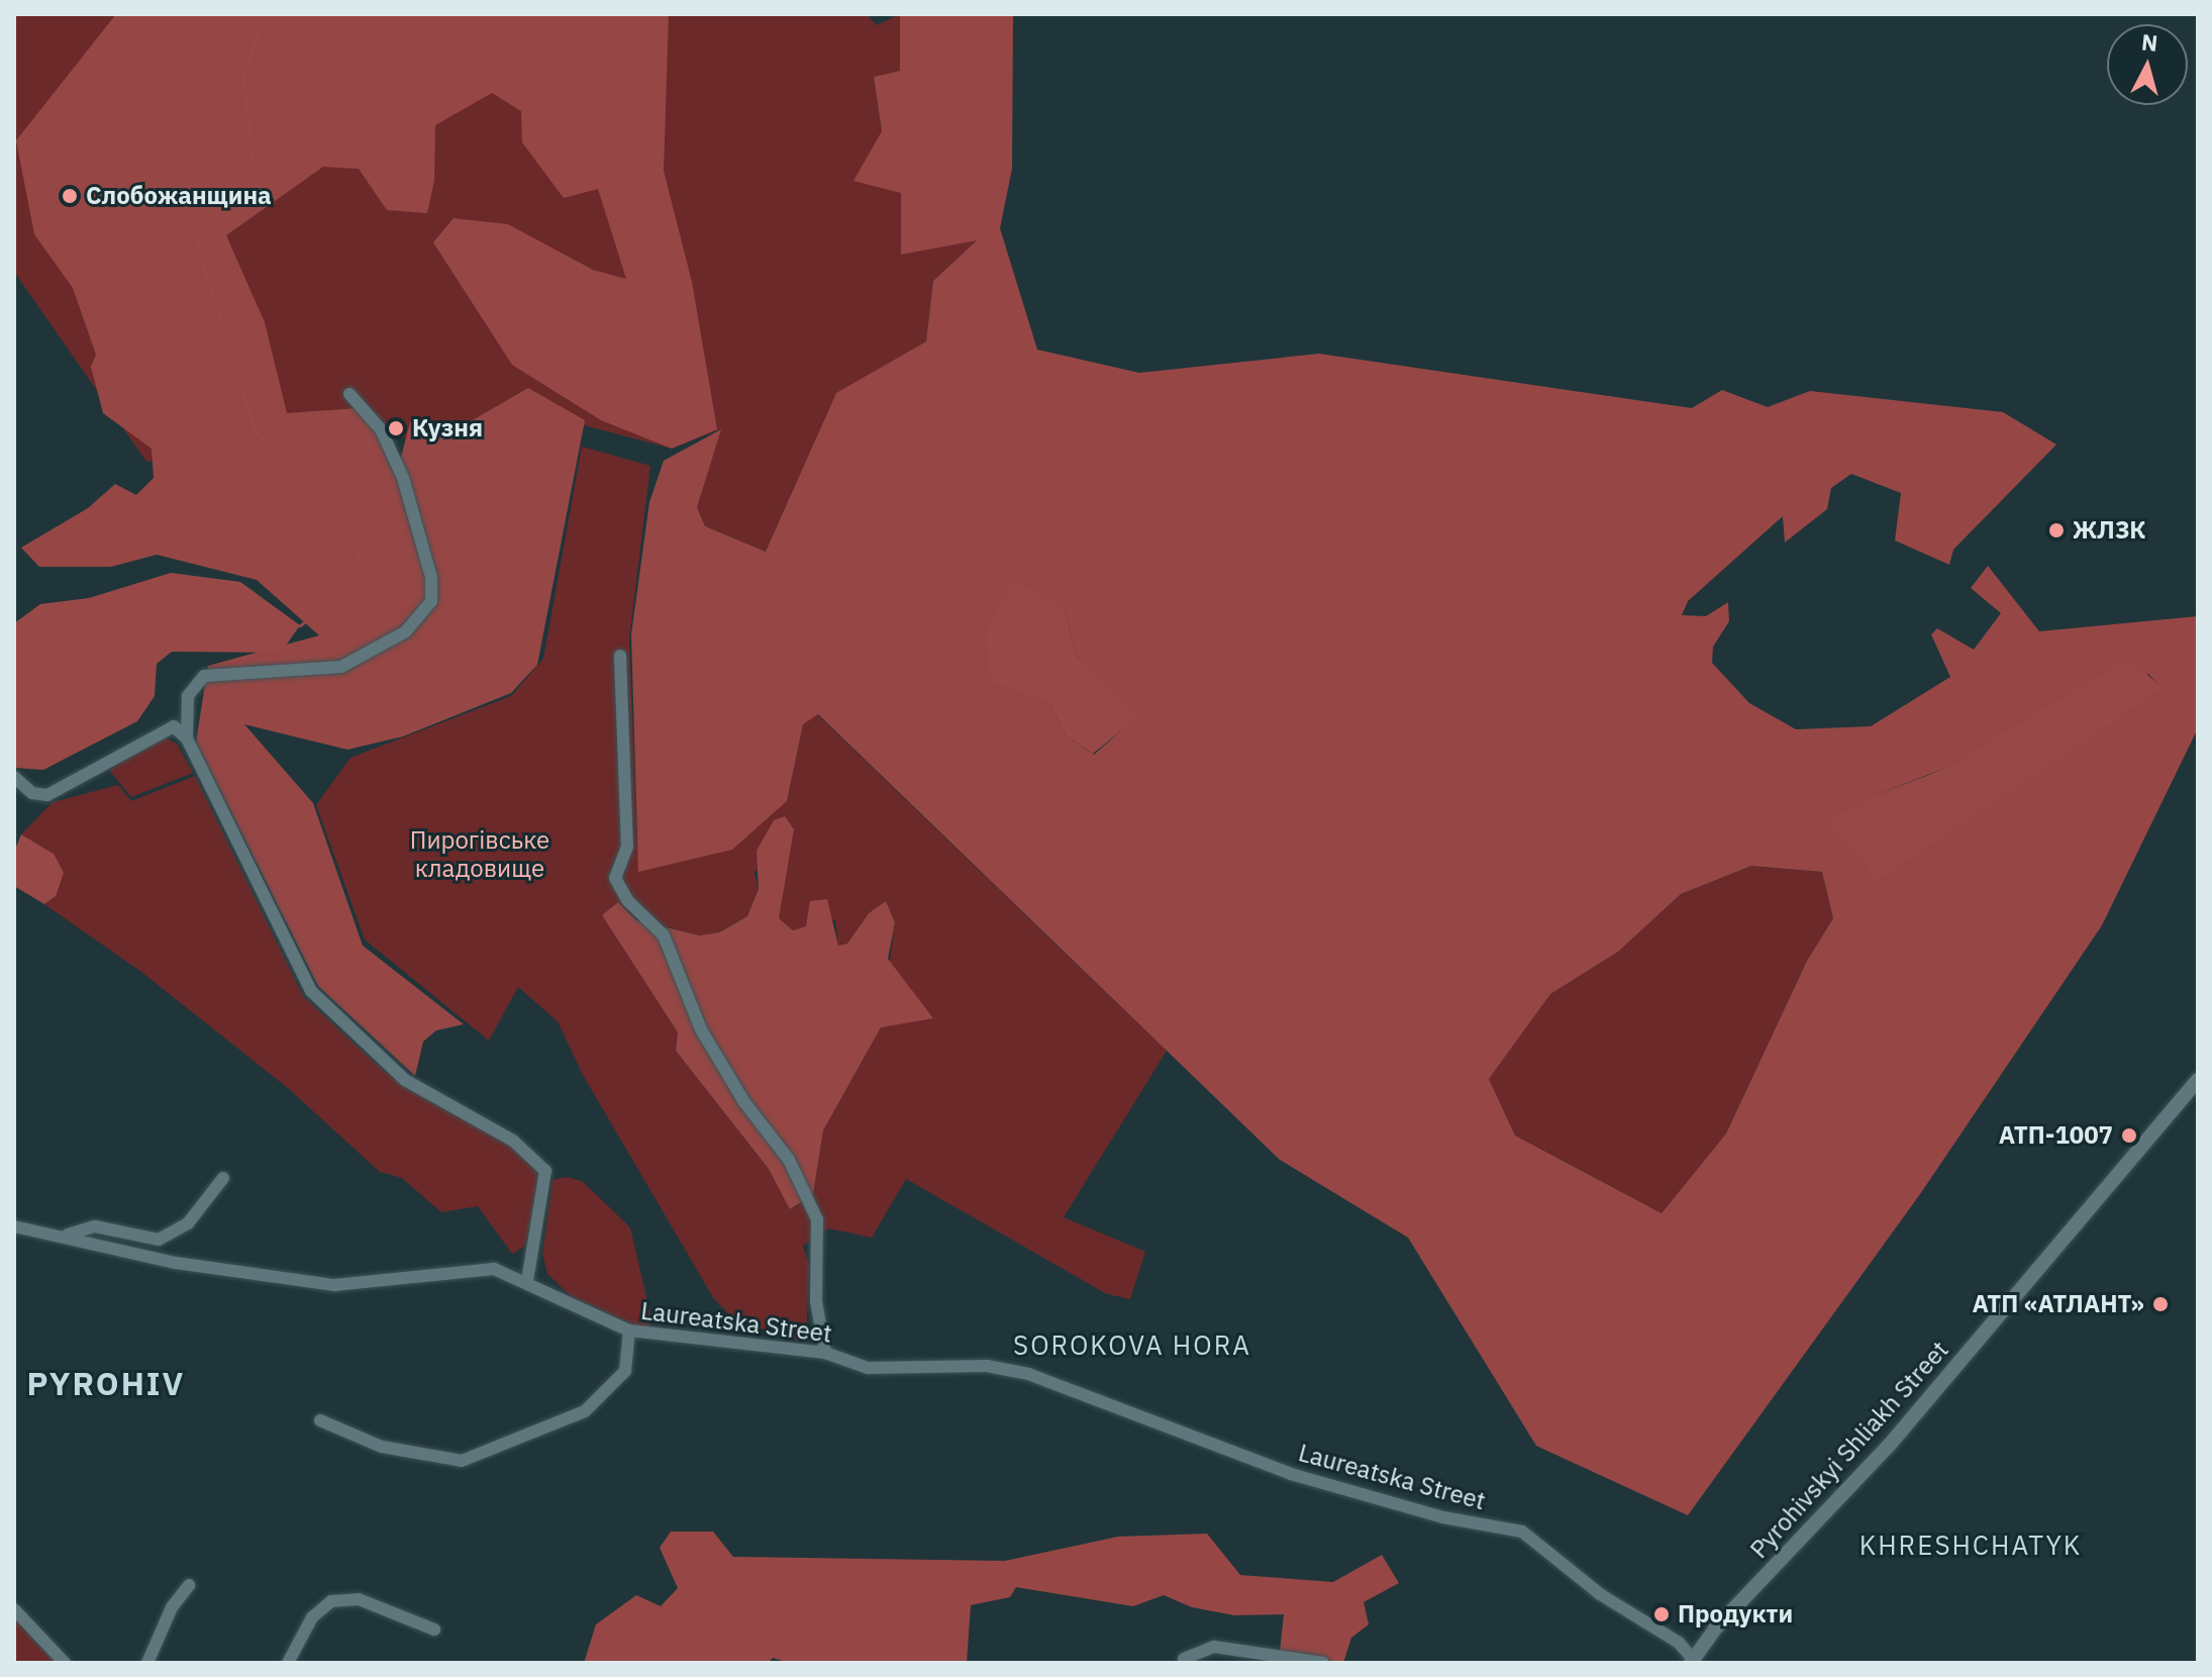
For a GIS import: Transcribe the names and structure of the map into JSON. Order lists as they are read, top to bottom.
{
  "streets": {
    "street": ["Laureatska Street", "Pyrohivskyi Shliakh Street"]
  },
  "crossings": [
    ["Laureatska Street", "Pyrohivskyi Shliakh Street"]
  ],
  "districts": ["SOROKOVA HORA", "PYROHIV", "KHRESHCHATYK"],
  "parks": ["Пирогівське кладовище"],
  "places": [
    "Слобожанщина",
    "Кузня",
    "ЖЛЗК",
    "АТП-1007",
    "АТП «АТЛАНТ»",
    "Продукти"
  ],
  "north": "top"
}
